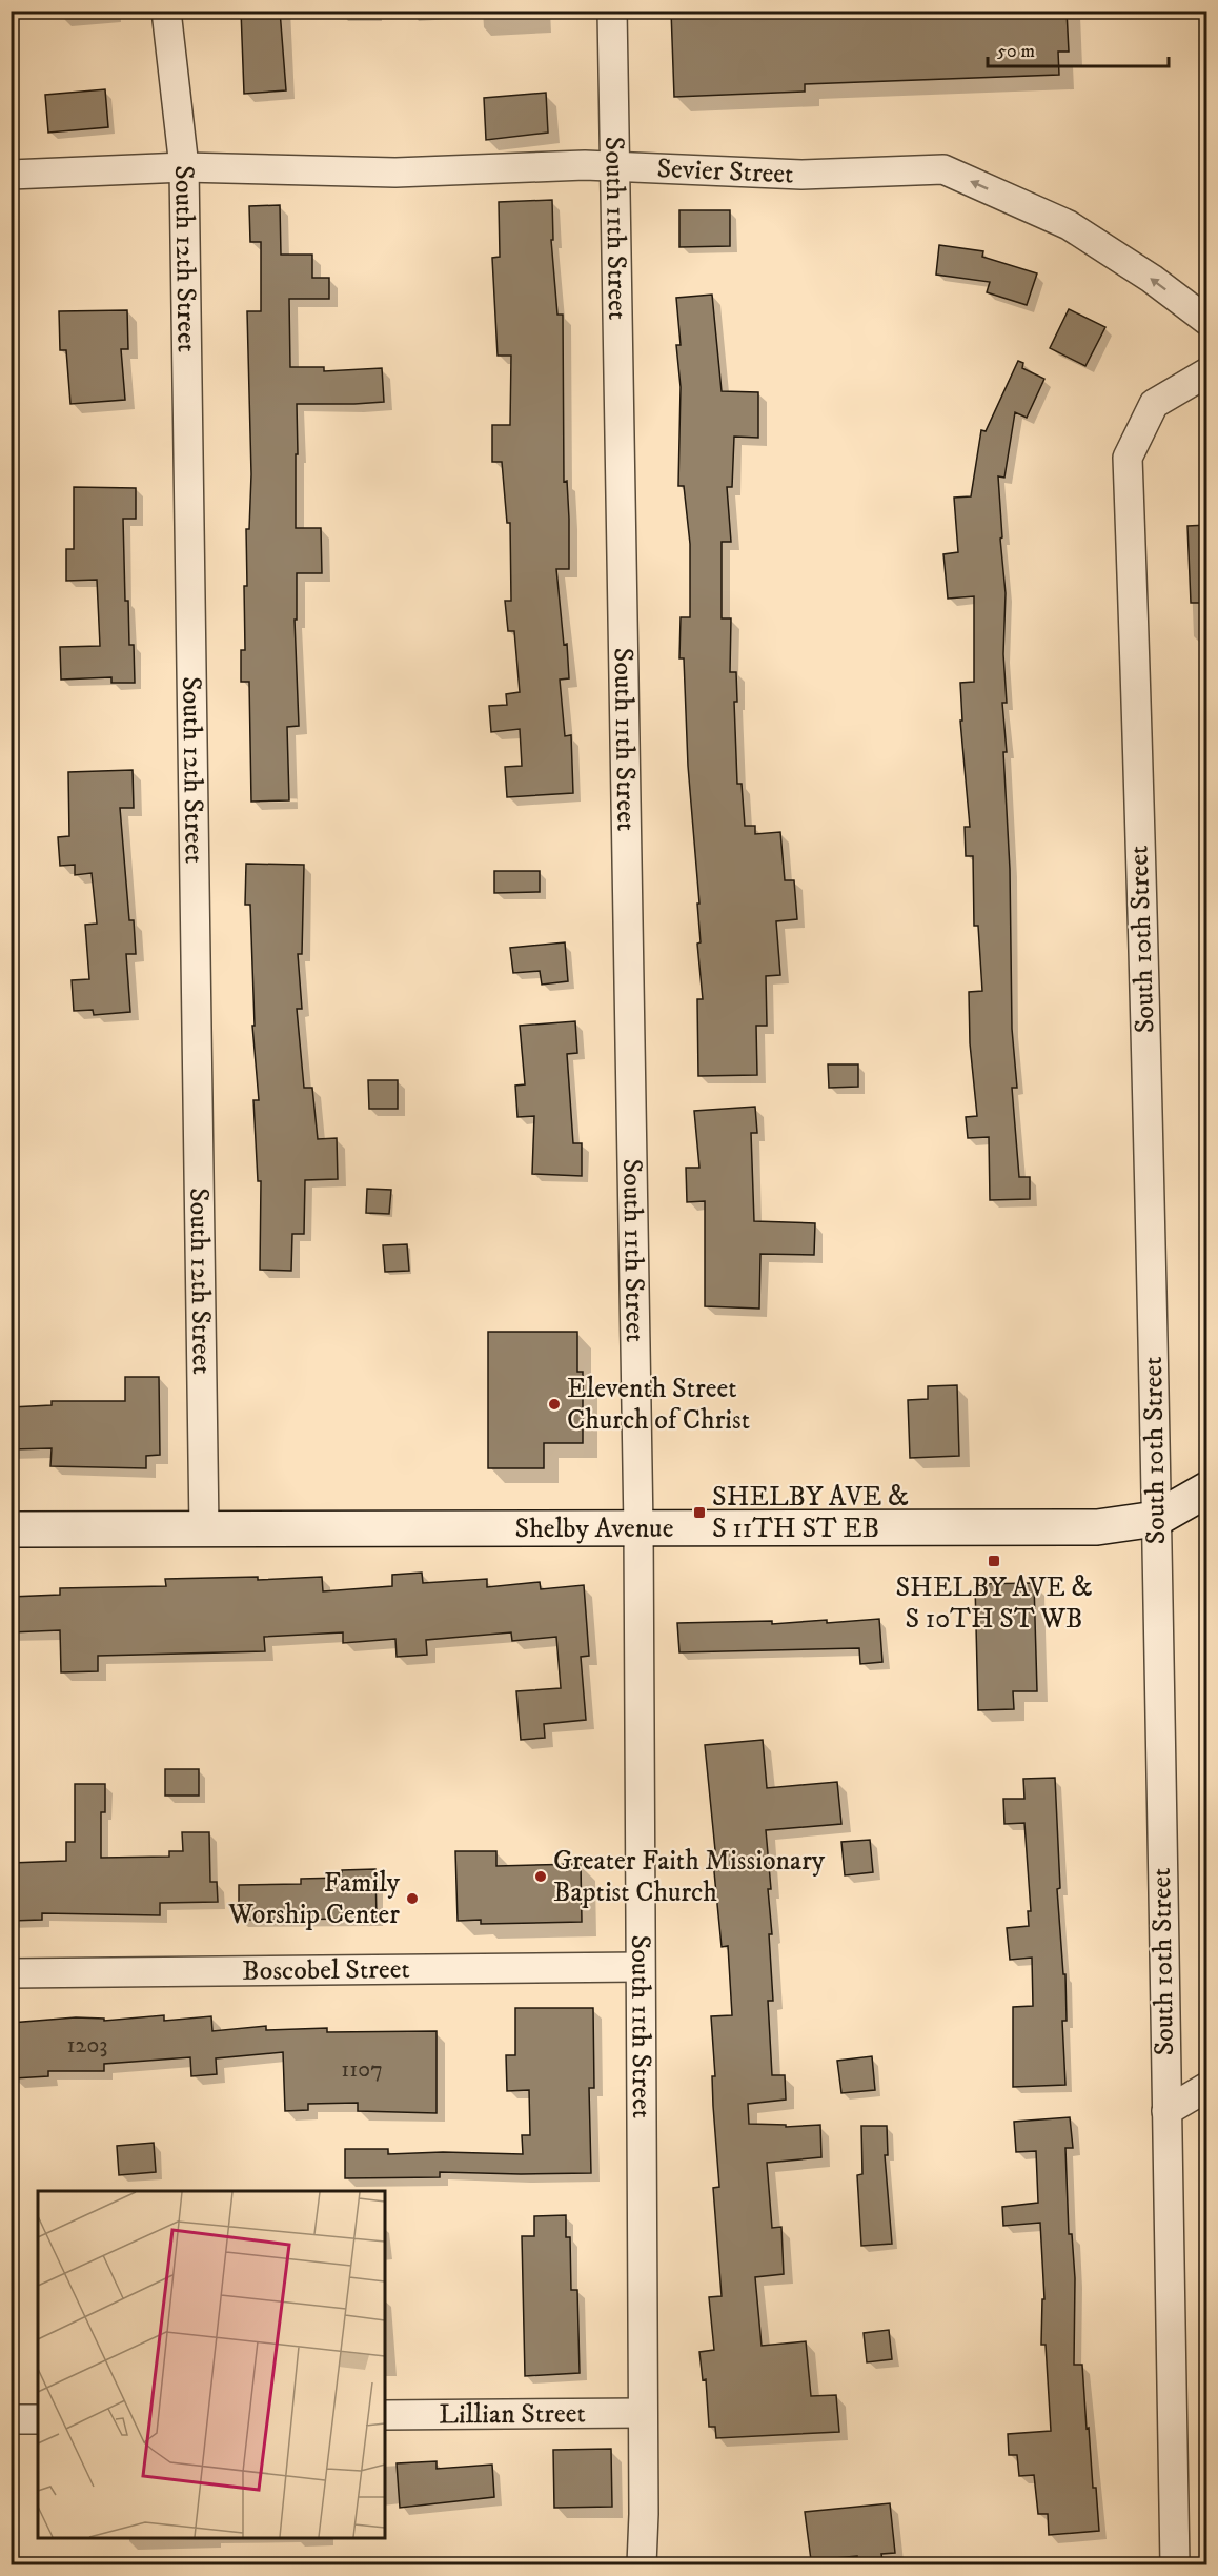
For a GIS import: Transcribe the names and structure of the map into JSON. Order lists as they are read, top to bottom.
{
  "streets": {
    "street": [
      "Sevier Street",
      "South 11th Street",
      "South 12th Street",
      "South 10th Street",
      "Shelby Avenue",
      "Boscobel Street",
      "Lillian Street"
    ]
  },
  "crossings": [
    ["Sevier Street", "South 11th Street"],
    ["Sevier Street", "South 12th Street"],
    ["South 11th Street", "Shelby Avenue"],
    ["South 11th Street", "Boscobel Street"],
    ["South 11th Street", "Lillian Street"],
    ["South 12th Street", "Shelby Avenue"],
    ["South 10th Street", "Shelby Avenue"]
  ],
  "one_way": ["Sevier Street"],
  "places": {
    "other": ["Eleventh Street Church of Christ", "Greater Faith Missionary Baptist Church", "Family Worship Center"],
    "transit": ["SHELBY AVE & S 11TH ST EB", "SHELBY AVE & S 10TH ST WB"]
  },
  "house_numbers": ["1203", "1107"],
  "scale_bar": "50 m"
}
